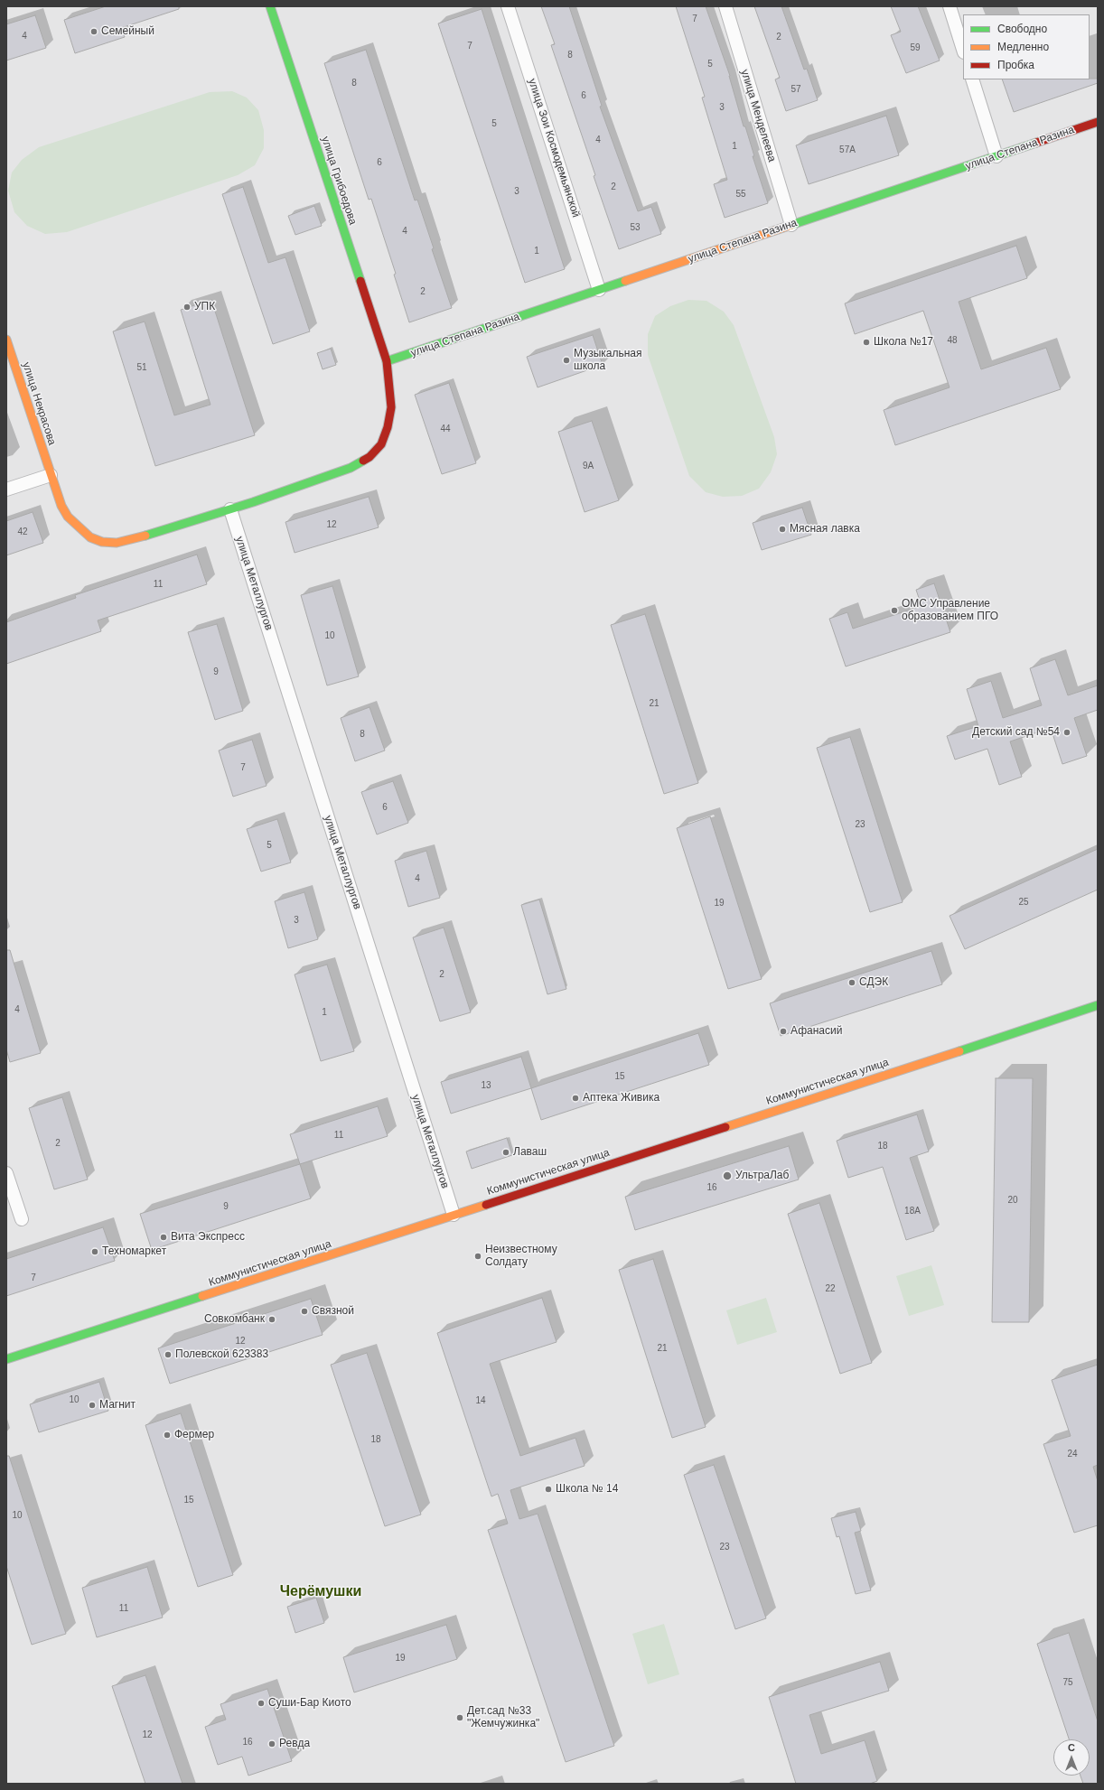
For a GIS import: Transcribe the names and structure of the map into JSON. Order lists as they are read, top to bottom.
{
  "streets": {
    "street": [
      "улица Менделеева",
      "улица Зои Космодемьянской",
      "улица Степана Разина",
      "улица Грибоедова",
      "улица Некрасова",
      "улица Металлургов",
      "Коммунистическая улица"
    ]
  },
  "crossings": [
    ["улица Менделеева", "улица Степана Разина"],
    ["улица Зои Космодемьянской", "улица Степана Разина"],
    ["улица Степана Разина", "улица Грибоедова"],
    ["улица Грибоедова", "улица Некрасова"],
    ["улица Грибоедова", "улица Металлургов"],
    ["улица Некрасова", "улица Металлургов"],
    ["улица Металлургов", "Коммунистическая улица"]
  ],
  "districts": ["Черёмушки"],
  "places": [
    "Семейный",
    "УПК",
    "Школа №17",
    "Музыкальная школа",
    "Мясная лавка",
    "ОМС Управление образованием ПГО",
    "Детский сад №54",
    "СДЭК",
    "Афанасий",
    "Аптека Живика",
    "Лаваш",
    "УльтраЛаб",
    "Вита Экспресс",
    "Техномаркет",
    "Неизвестному Солдату",
    "Связной",
    "Совкомбанк",
    "Полевской 623383",
    "Магнит",
    "Фермер",
    "Школа № 14",
    "Суши-Бар Киото",
    "Дет.сад №33 \"Жемчужинка\"",
    "Ревда"
  ],
  "house_numbers": [
    "7",
    "4",
    "2",
    "7",
    "59",
    "8",
    "5",
    "8",
    "57",
    "6",
    "3",
    "5",
    "4",
    "1",
    "57А",
    "6",
    "2",
    "3",
    "55",
    "53",
    "4",
    "1",
    "2",
    "48",
    "51",
    "44",
    "9А",
    "12",
    "42",
    "11",
    "10",
    "9",
    "21",
    "8",
    "7",
    "6",
    "23",
    "5",
    "4",
    "25",
    "19",
    "3",
    "2",
    "4",
    "1",
    "15",
    "13",
    "11",
    "2",
    "18",
    "16",
    "20",
    "9",
    "18А",
    "7",
    "22",
    "12",
    "21",
    "10",
    "14",
    "18",
    "24",
    "15",
    "10",
    "23",
    "11",
    "19",
    "75",
    "12",
    "16"
  ],
  "legend": ["Свободно", "Медленно", "Пробка"],
  "north": "top"
}
